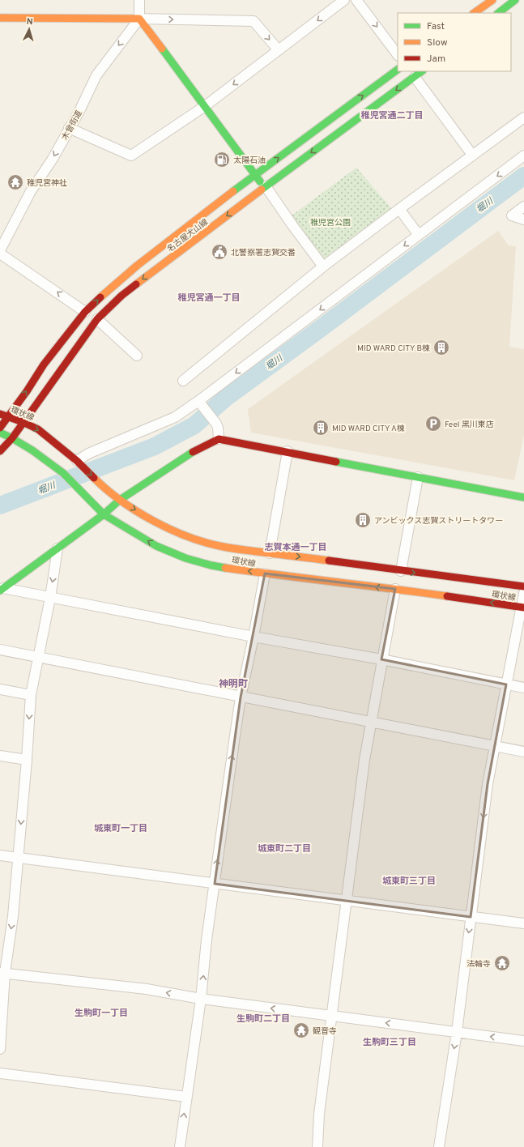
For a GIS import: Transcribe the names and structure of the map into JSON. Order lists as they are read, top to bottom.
{
  "streets": {
    "main road": ["名古屋犬山線", "環状線"],
    "street": ["木曾街道"]
  },
  "crossings": [
    ["名古屋犬山線", "環状線"]
  ],
  "one_way": ["木曾街道"],
  "districts": [
    "稚児宮通二丁目",
    "稚児宮通一丁目",
    "志賀本通一丁目",
    "神明町",
    "城東町一丁目",
    "城東町二丁目",
    "城東町三丁目",
    "生駒町一丁目",
    "生駒町二丁目",
    "生駒町三丁目"
  ],
  "water": ["堀川"],
  "parks": ["稚児宮公園"],
  "places": {
    "fuel station": ["太陽石油"],
    "temple": ["稚児宮神社", "法輪寺", "観音寺"],
    "public building": ["北警察署志賀交番"],
    "building": ["MID WARD CITY B棟", "MID WARD CITY A棟", "アンビックス志賀ストリートタワー"],
    "parking": ["Feel 黒川東店"]
  },
  "legend": ["Fast", "Slow", "Jam"],
  "north": "top"
}
